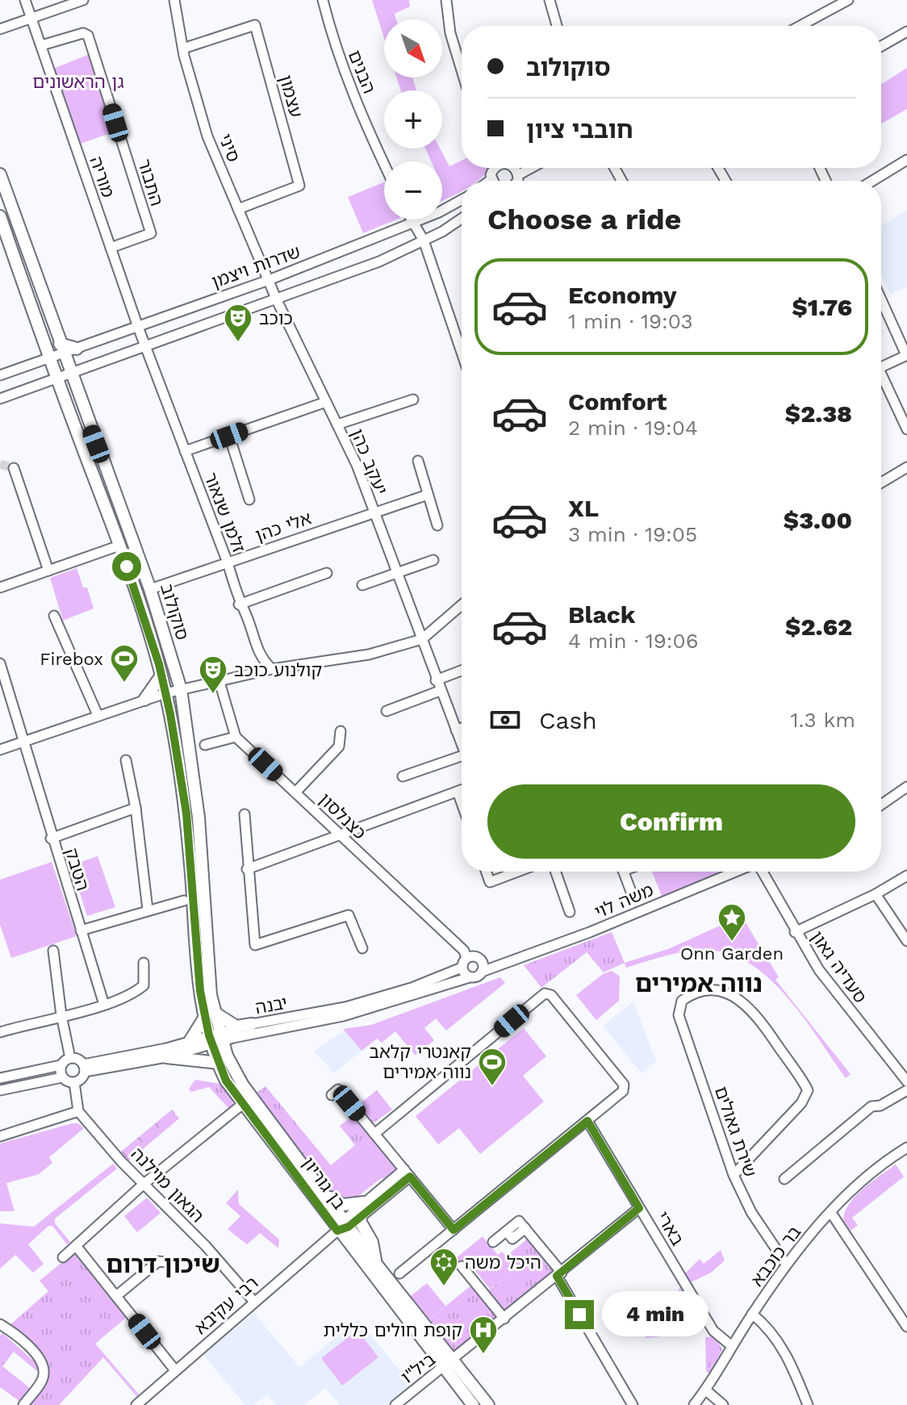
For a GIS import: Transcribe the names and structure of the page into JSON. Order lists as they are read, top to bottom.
{
  "streets": {
    "main road": ["סוקולוב", "בן גוריון"],
    "street": [
      "הבנים",
      "עצמון",
      "סיני",
      "מוריה",
      "התבור",
      "שדרות ויצמן",
      "יעקב כהן",
      "זלמן שנאור",
      "אלי כהן",
      "כצנלסון",
      "הטבק",
      "משה לוי",
      "סעדיה גאון",
      "יבנה",
      "שירת גאולים",
      "הגאון מוילנה",
      "בארי",
      "בר כוכבא",
      "רבי עקיבא",
      "ביל\"ו"
    ]
  },
  "crossings": [
    ["עצמון", "סיני"],
    ["סיני", "שדרות ויצמן"],
    ["סיני", "יעקב כהן"],
    ["מוריה", "התבור"],
    ["מוריה", "שדרות ויצמן"],
    ["מוריה", "זלמן שנאור"],
    ["שדרות ויצמן", "זלמן שנאור"],
    ["יעקב כהן", "אלי כהן"],
    ["זלמן שנאור", "אלי כהן"],
    ["אלי כהן", "סוקולוב"],
    ["סוקולוב", "יבנה"],
    ["סוקולוב", "בן גוריון"],
    ["כצנלסון", "משה לוי"],
    ["כצנלסון", "יבנה"],
    ["יבנה", "בן גוריון"],
    ["שירת גאולים", "בר כוכבא"],
    ["בן גוריון", "רבי עקיבא"],
    ["בן גוריון", "ביל\"ו"],
    ["הגאון מוילנה", "רבי עקיבא"],
    ["בארי", "בר כוכבא"],
    ["בארי", "ביל\"ו"]
  ],
  "districts": ["נווה אמירים", "שיכון דרום"],
  "parks": ["גן הראשונים"],
  "places": {
    "theatre": ["כוכב", "קולנוע כוכב"],
    "sports": ["Firebox", "קאנטרי קלאב נווה אמירים"],
    "place": ["Onn Garden"],
    "synagogue": ["היכל משה"],
    "hospital": ["קופת חולים כללית"]
  },
  "north": "bottom right",
  "page": {
    "map_buttons": ["+", "−"],
    "banner": ["סוקולוב", "חובבי ציון"],
    "heading": "Choose a ride",
    "list": [
      {
        "name": "Economy",
        "note": "1 min · 19:03",
        "value": "$1.76"
      },
      {
        "name": "Comfort",
        "note": "2 min · 19:04",
        "value": "$2.38"
      },
      {
        "name": "XL",
        "note": "3 min · 19:05",
        "value": "$3.00"
      },
      {
        "name": "Black",
        "note": "4 min · 19:06",
        "value": "$2.62"
      }
    ],
    "pay": ["Cash", "1.3 km"],
    "buttons": "Confirm",
    "bubble": "4 min"
  }
}
